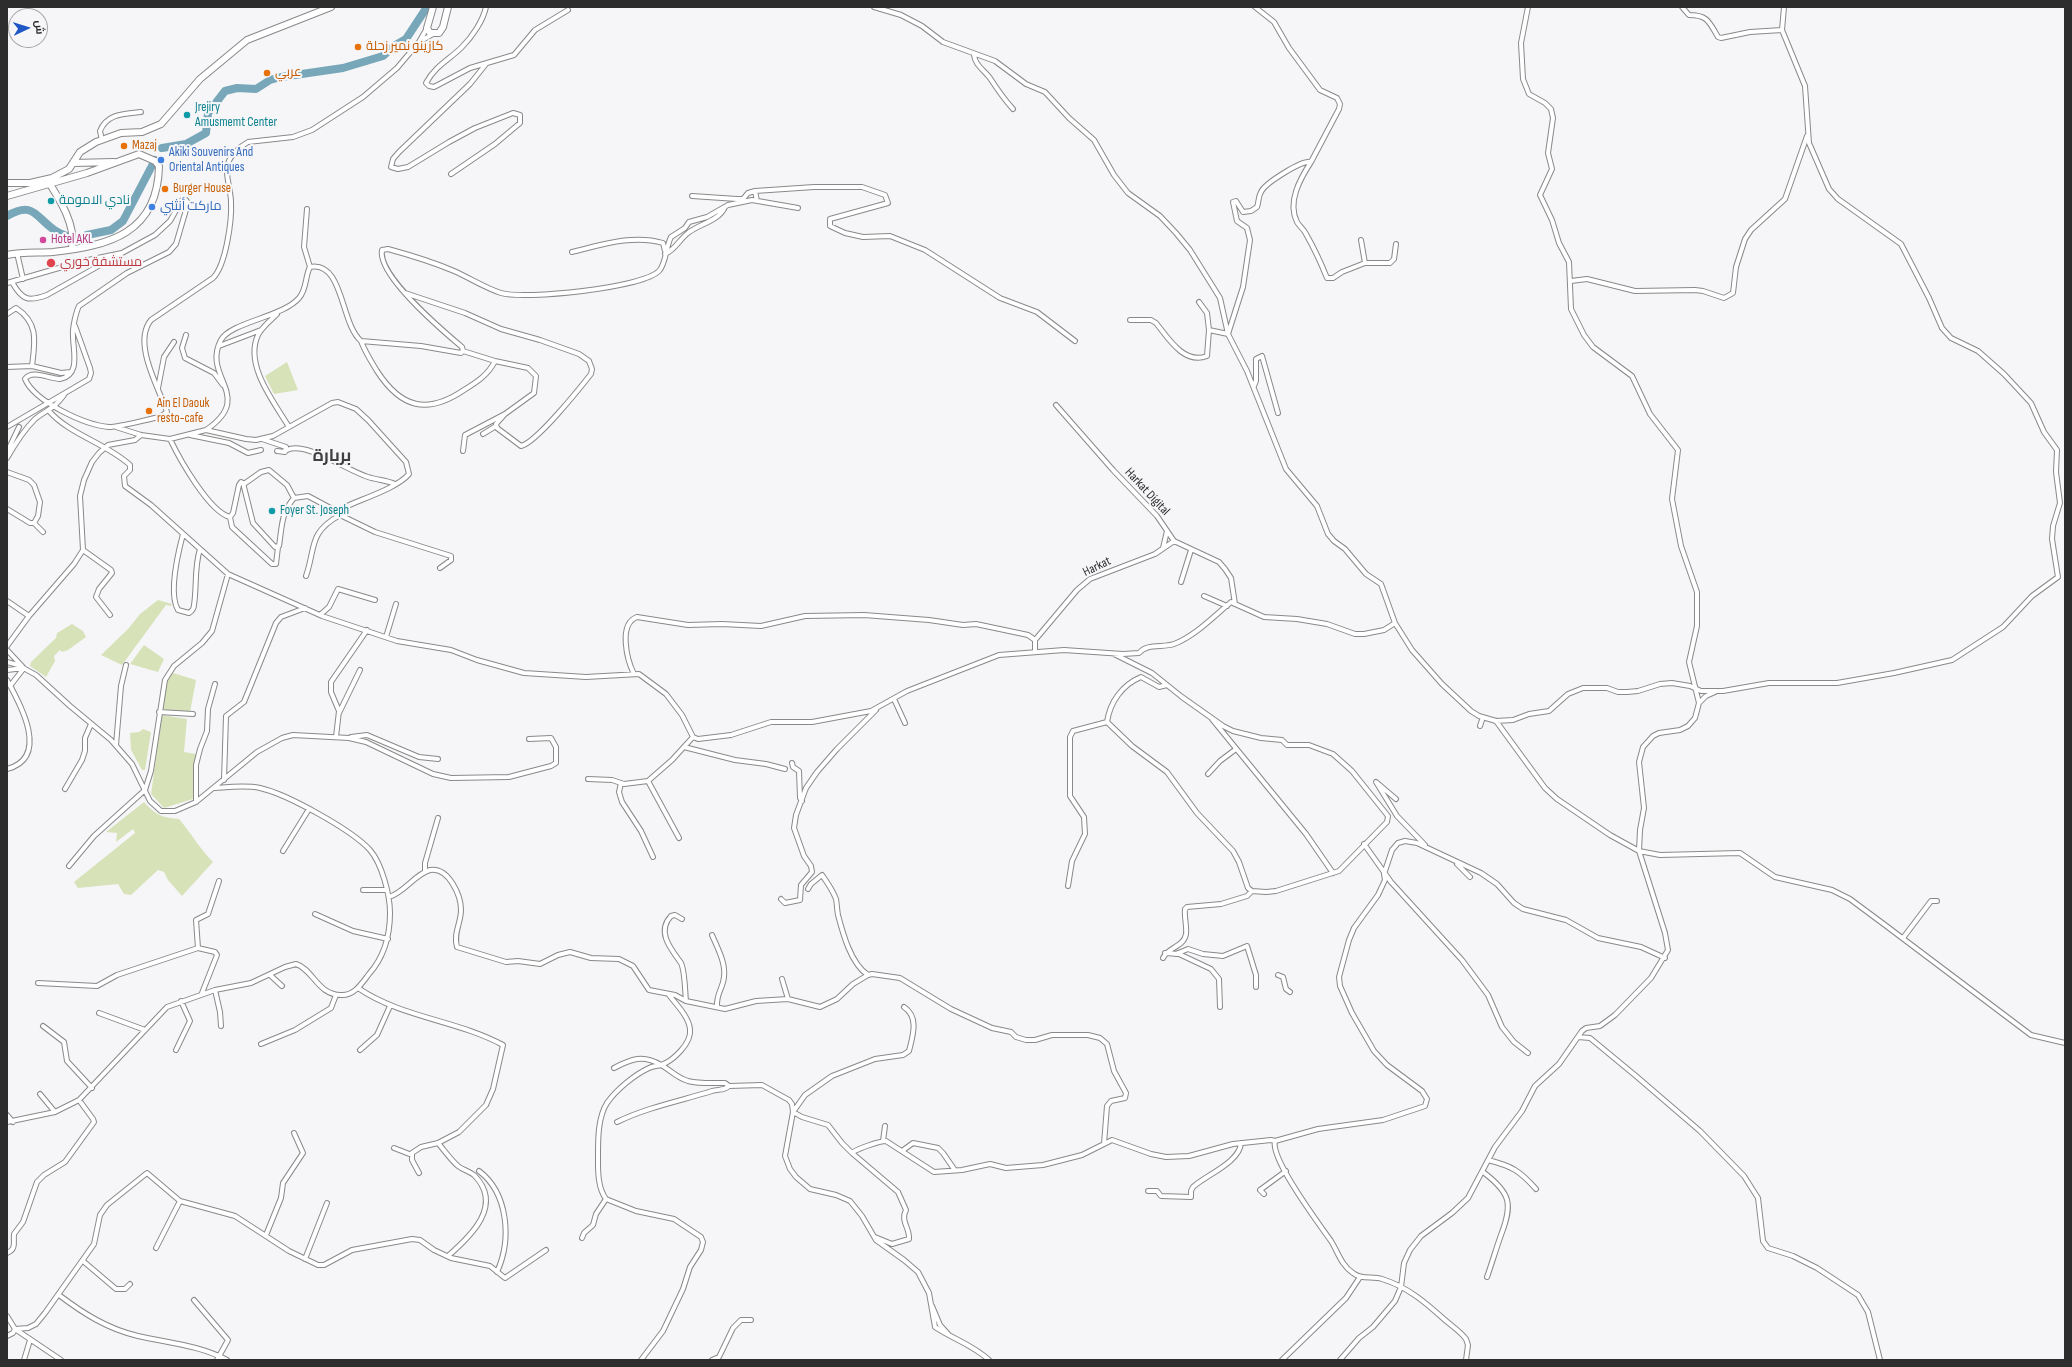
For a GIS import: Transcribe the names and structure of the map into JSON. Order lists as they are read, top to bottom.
{
  "streets": {
    "street": ["Harkat Digital", "Harkat"]
  },
  "crossings": [
    ["Harkat Digital", "Harkat"]
  ],
  "districts": ["بربارة"],
  "places": [
    "كازينو نمير زحلة",
    "عربي",
    "Jrejiry Amusmemt Center",
    "Mazaj",
    "Akiki Souvenirs And Oriental Antiques",
    "Burger House",
    "نادي الامومة",
    "ماركت أنثني",
    "Hotel AKL",
    "مستشفة خوري",
    "Ain El Daouk resto-cafe",
    "Foyer St. Joseph"
  ],
  "north": "right"
}
